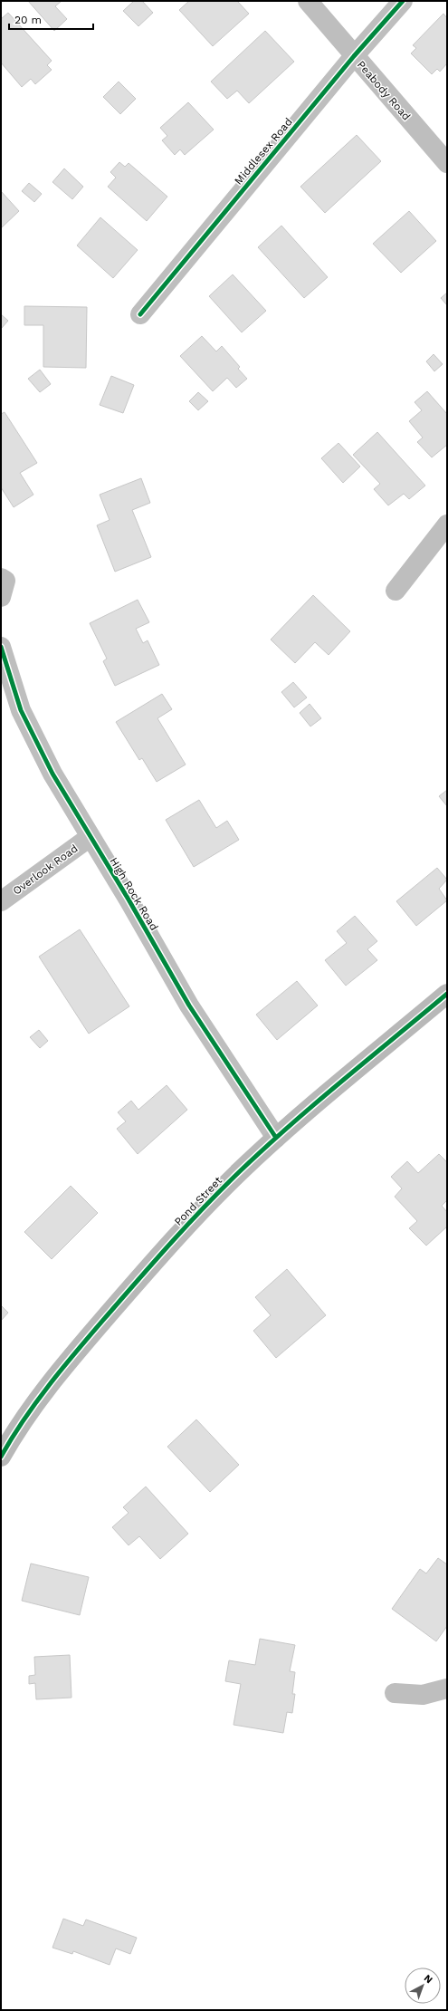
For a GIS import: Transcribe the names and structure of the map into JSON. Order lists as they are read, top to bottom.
{
  "streets": {
    "street": [
      "Peabody Road",
      "Middlesex Road",
      "Overlook Road",
      "High Rock Road",
      "Pond Street"
    ]
  },
  "crossings": [
    ["Peabody Road", "Middlesex Road"],
    ["Overlook Road", "High Rock Road"],
    ["High Rock Road", "Pond Street"]
  ],
  "scale_bar": "20 m",
  "north": "top right"
}
